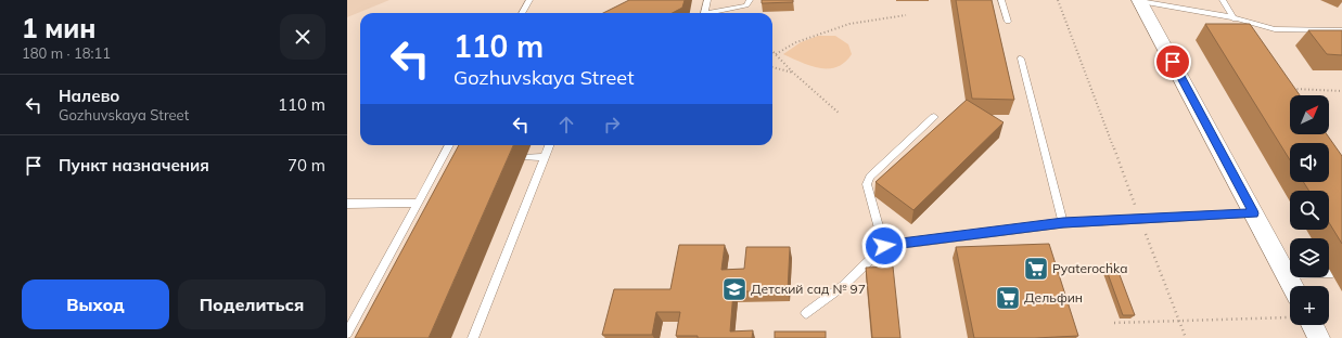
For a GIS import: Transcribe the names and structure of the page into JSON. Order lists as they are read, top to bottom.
{
  "places": {
    "supermarket": ["Pyaterochka", "Дельфин"],
    "school or university": ["Детский сад № 97"]
  },
  "north": "top right",
  "page": {
    "heading": ["1 мин", "180 m · 18:11"],
    "turn": ["110 m", "Gozhuvskaya Street"],
    "list": [
      {
        "name": "Налево",
        "note": "Gozhuvskaya Street",
        "value": "110 m"
      },
      {
        "name": "Пункт назначения",
        "value": "70 m"
      }
    ],
    "map_buttons": "+",
    "buttons": ["Выход", "Поделиться"]
  }
}
